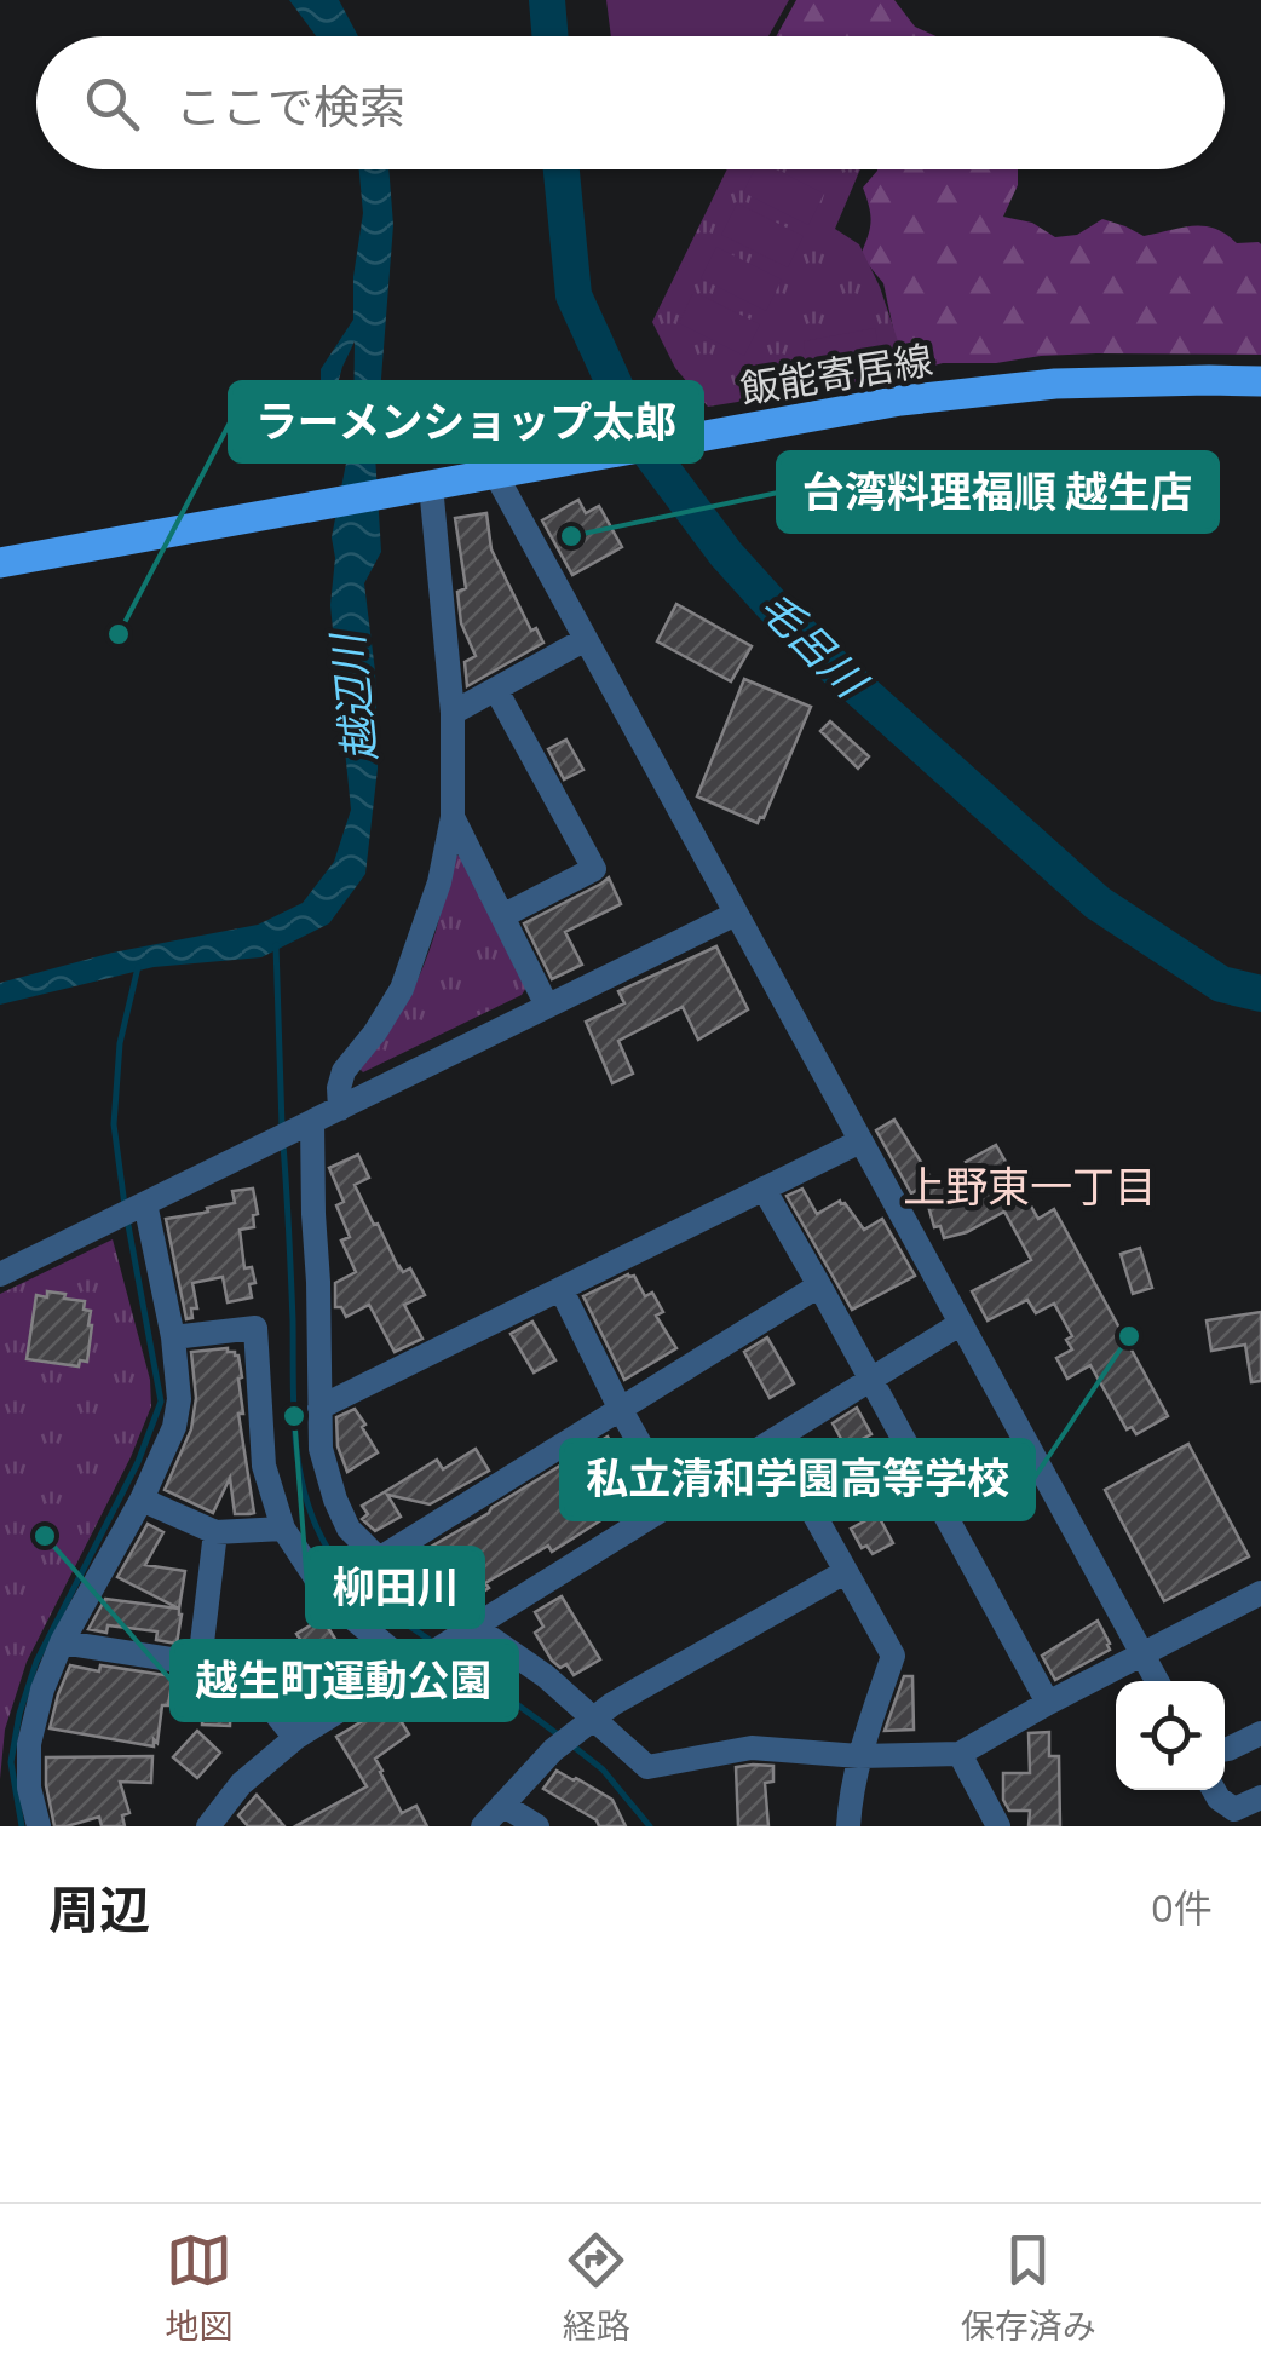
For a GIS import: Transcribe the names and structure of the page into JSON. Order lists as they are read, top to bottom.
{
  "streets": {
    "main road": ["飯能寄居線"]
  },
  "districts": ["上野東一丁目"],
  "water": ["毛呂川", "越辺川"],
  "places": [
    "台湾料理福順 越生店",
    "ラーメンショップ太郎",
    "私立清和学園高等学校",
    "柳田川",
    "越生町運動公園"
  ],
  "page": {
    "search": "ここで検索",
    "heading": ["周辺", "0件"],
    "nav": ["地図", "経路", "保存済み"]
  }
}
